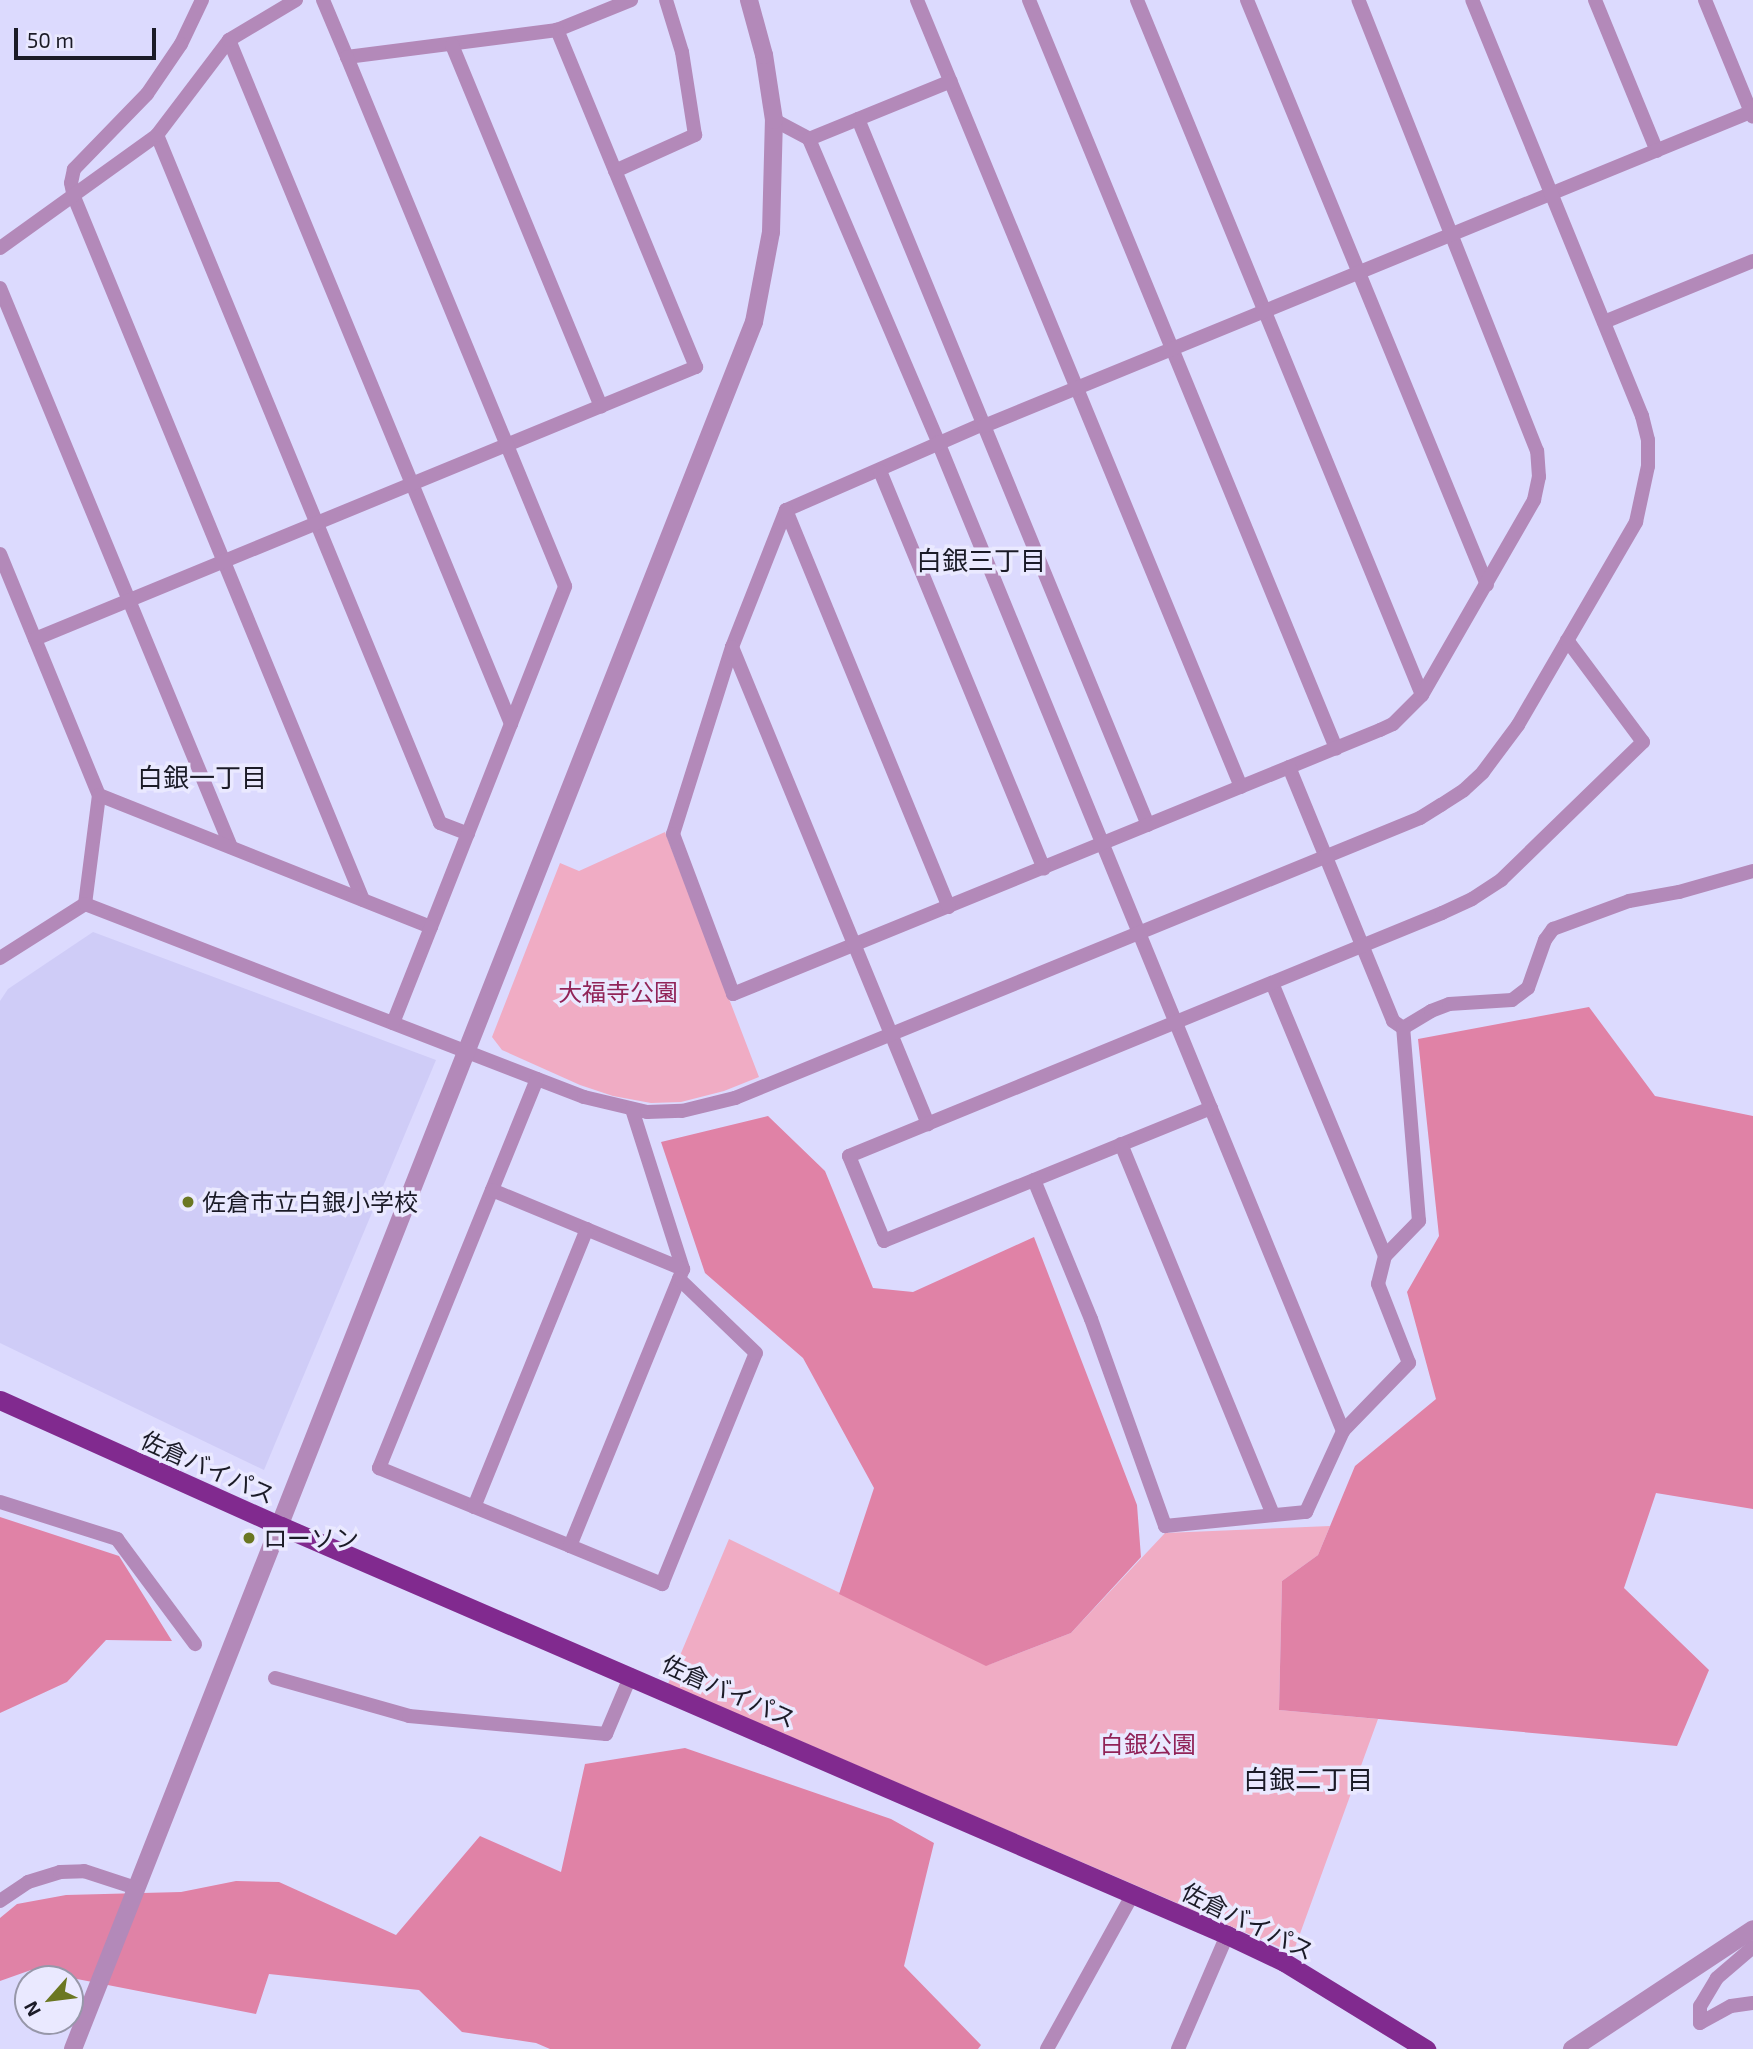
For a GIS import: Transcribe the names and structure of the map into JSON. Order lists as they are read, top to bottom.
{
  "streets": {
    "highway": ["佐倉バイパス"]
  },
  "districts": ["白銀三丁目", "白銀一丁目", "白銀二丁目"],
  "parks": ["大福寺公園", "白銀公園"],
  "places": ["佐倉市立白銀小学校", "ローソン"],
  "scale_bar": "50 m",
  "north": "bottom left"
}
